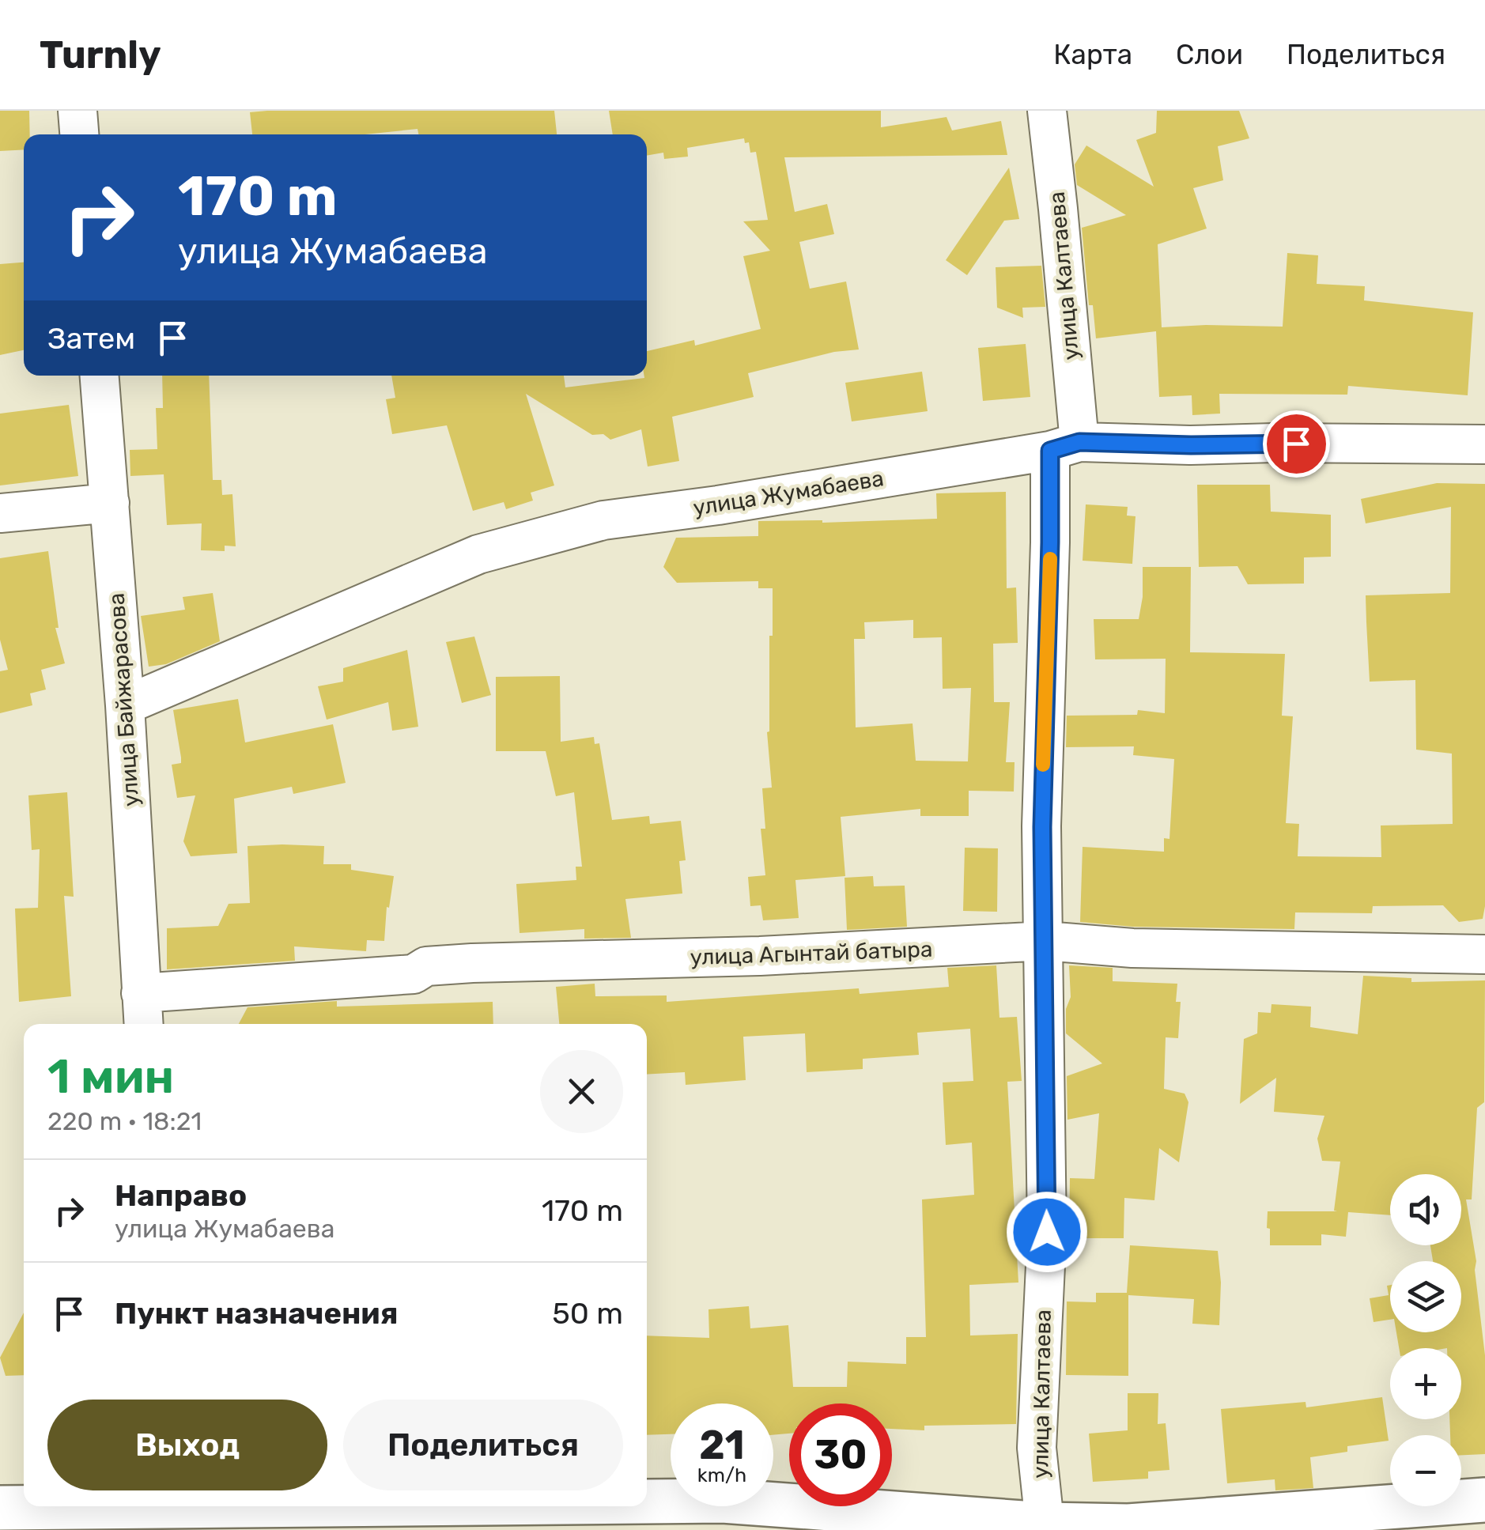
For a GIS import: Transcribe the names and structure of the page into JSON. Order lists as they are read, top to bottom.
{
  "streets": {
    "street": [
      "улица Калтаева",
      "улица Жумабаева",
      "улица Байжарасова",
      "улица Агынтай батыра"
    ]
  },
  "crossings": [
    ["улица Калтаева", "улица Жумабаева"],
    ["улица Калтаева", "улица Агынтай батыра"],
    ["улица Жумабаева", "улица Байжарасова"],
    ["улица Байжарасова", "улица Агынтай батыра"]
  ],
  "page": {
    "header": "Turnly",
    "nav": ["Карта", "Слои", "Поделиться"],
    "turn": ["170 m", "улица Жумабаева"],
    "then": "Затем",
    "heading": ["1 мин", "220 m · 18:21"],
    "list": [
      {
        "name": "Направо",
        "note": "улица Жумабаева",
        "value": "170 m"
      },
      {
        "name": "Пункт назначения",
        "value": "50 m"
      }
    ],
    "map_buttons": ["+", "−"],
    "buttons": ["Выход", "Поделиться"],
    "speed": "21 km/h",
    "limit": "30"
  }
}
